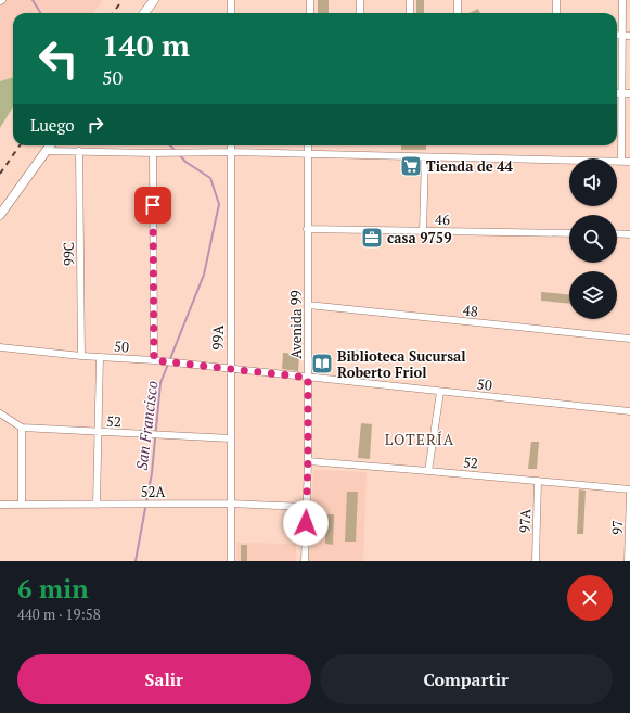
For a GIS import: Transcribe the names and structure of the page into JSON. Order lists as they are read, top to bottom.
{
  "streets": {
    "street": [
      "46",
      "99C",
      "48",
      "Avenida 99",
      "99A",
      "50",
      "52",
      "52A",
      "97A",
      "97"
    ]
  },
  "crossings": [
    ["46", "Avenida 99"],
    ["99C", "50"],
    ["48", "Avenida 99"],
    ["Avenida 99", "50"],
    ["Avenida 99", "52"],
    ["Avenida 99", "52A"],
    ["99A", "50"],
    ["99A", "52"],
    ["99A", "52A"],
    ["52", "97A"]
  ],
  "districts": ["LOTERÍA"],
  "water": ["San Francisco"],
  "places": {
    "supermarket": ["Tienda de 44"],
    "office": ["casa 9759"],
    "library": ["Biblioteca Sucursal Roberto Friol"]
  },
  "page": {
    "turn": ["140 m", "50"],
    "then": "Luego",
    "heading": ["6 min", "440 m · 19:58"],
    "buttons": ["Salir", "Compartir"]
  }
}
